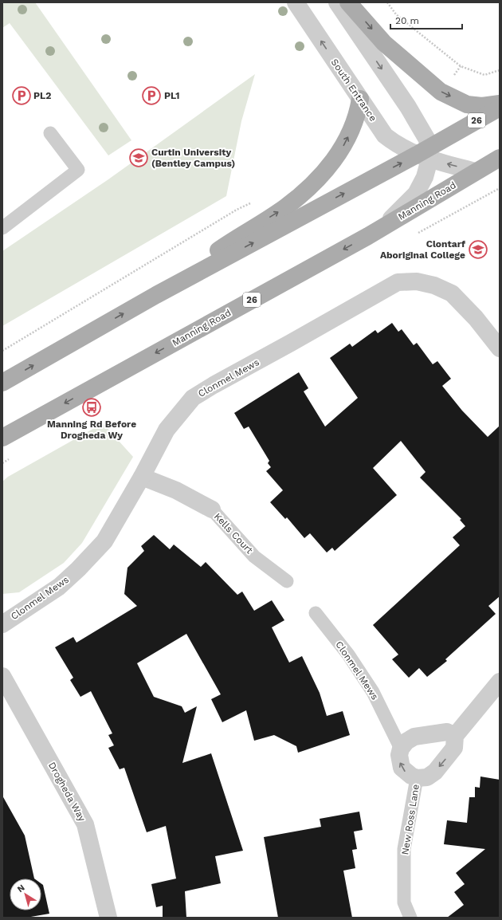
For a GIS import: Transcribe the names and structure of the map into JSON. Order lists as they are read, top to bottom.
{
  "streets": {
    "main road": ["26", "Manning Road"],
    "street": [
      "South Entrance",
      "Clonmel Mews",
      "Kells Court",
      "Drogheda Way"
    ],
    "lane": ["New Ross Lane"]
  },
  "crossings": [
    ["South Entrance", "26"],
    ["South Entrance", "Manning Road"],
    ["Clonmel Mews", "Kells Court"],
    ["Clonmel Mews", "New Ross Lane"]
  ],
  "places": {
    "parking": ["PL2", "PL1"],
    "school or university": ["Curtin University (Bentley Campus)", "Clontarf Aboriginal College"],
    "bus stop": ["Manning Rd Before Drogheda Wy"]
  },
  "scale_bar": "20 m",
  "north": "top left"
}
